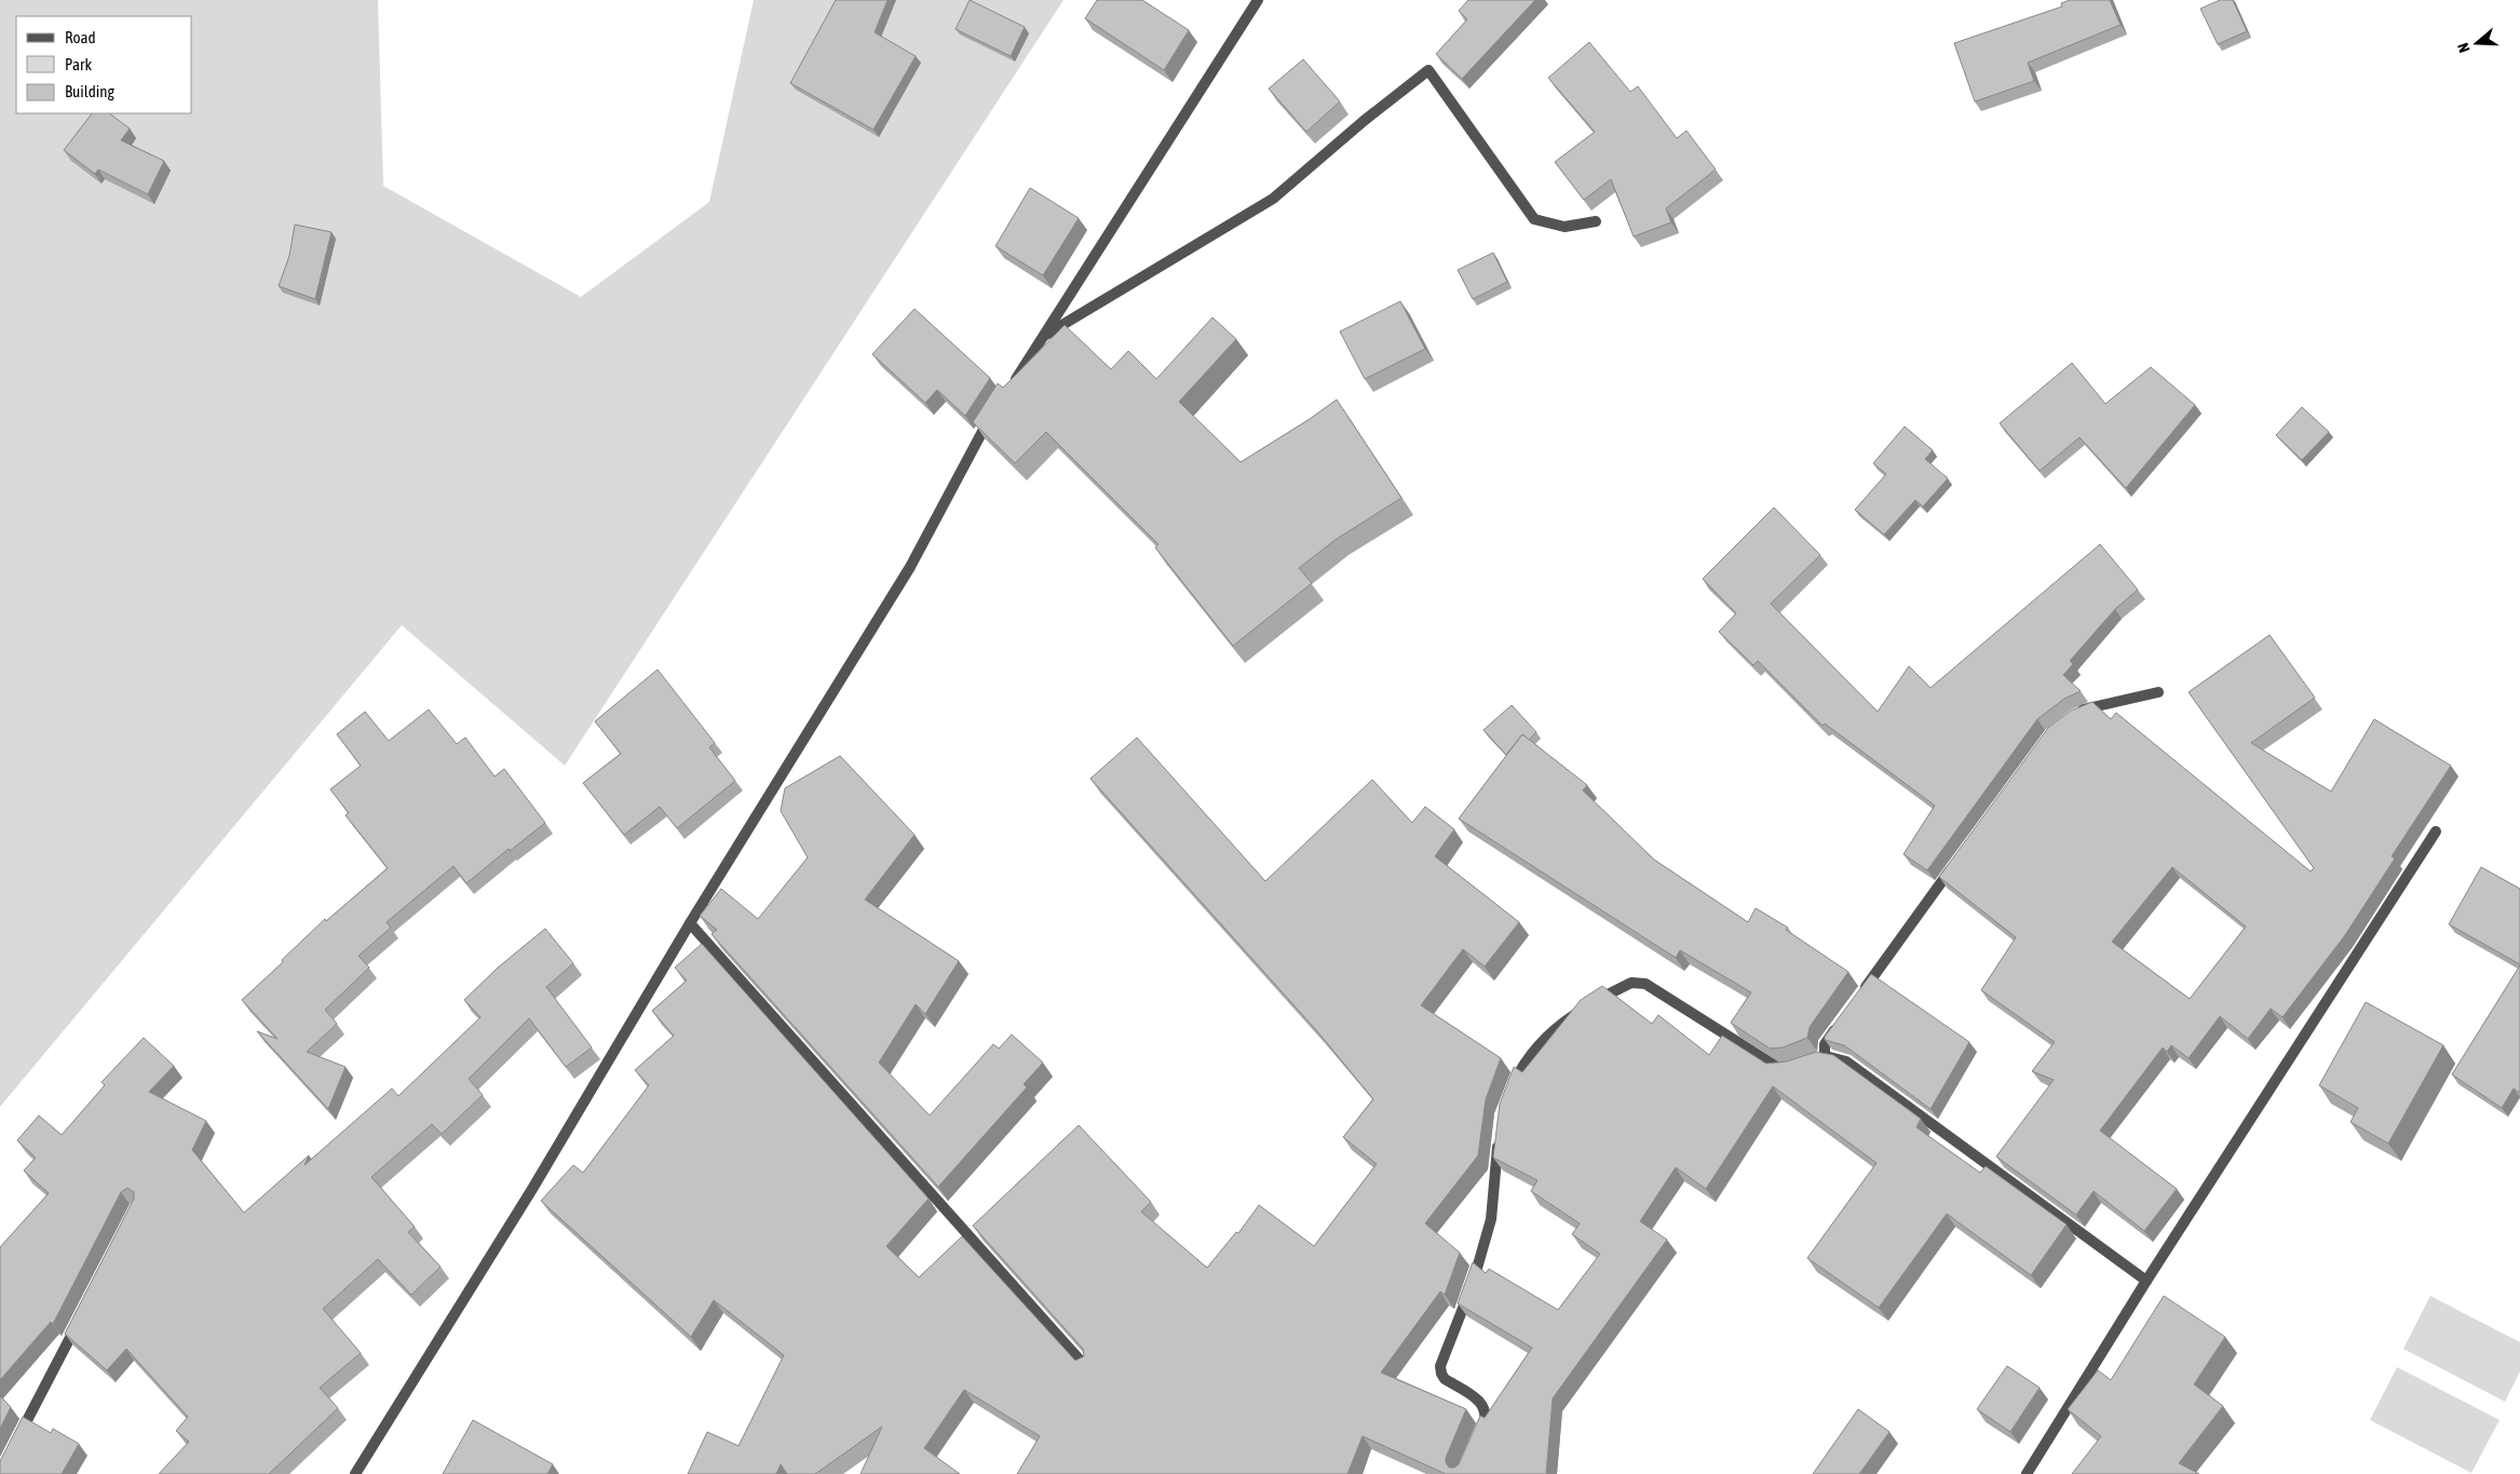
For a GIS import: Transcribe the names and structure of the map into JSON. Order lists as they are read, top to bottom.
{
  "legend": ["Road", "Park", "Building"],
  "north": "left"
}
